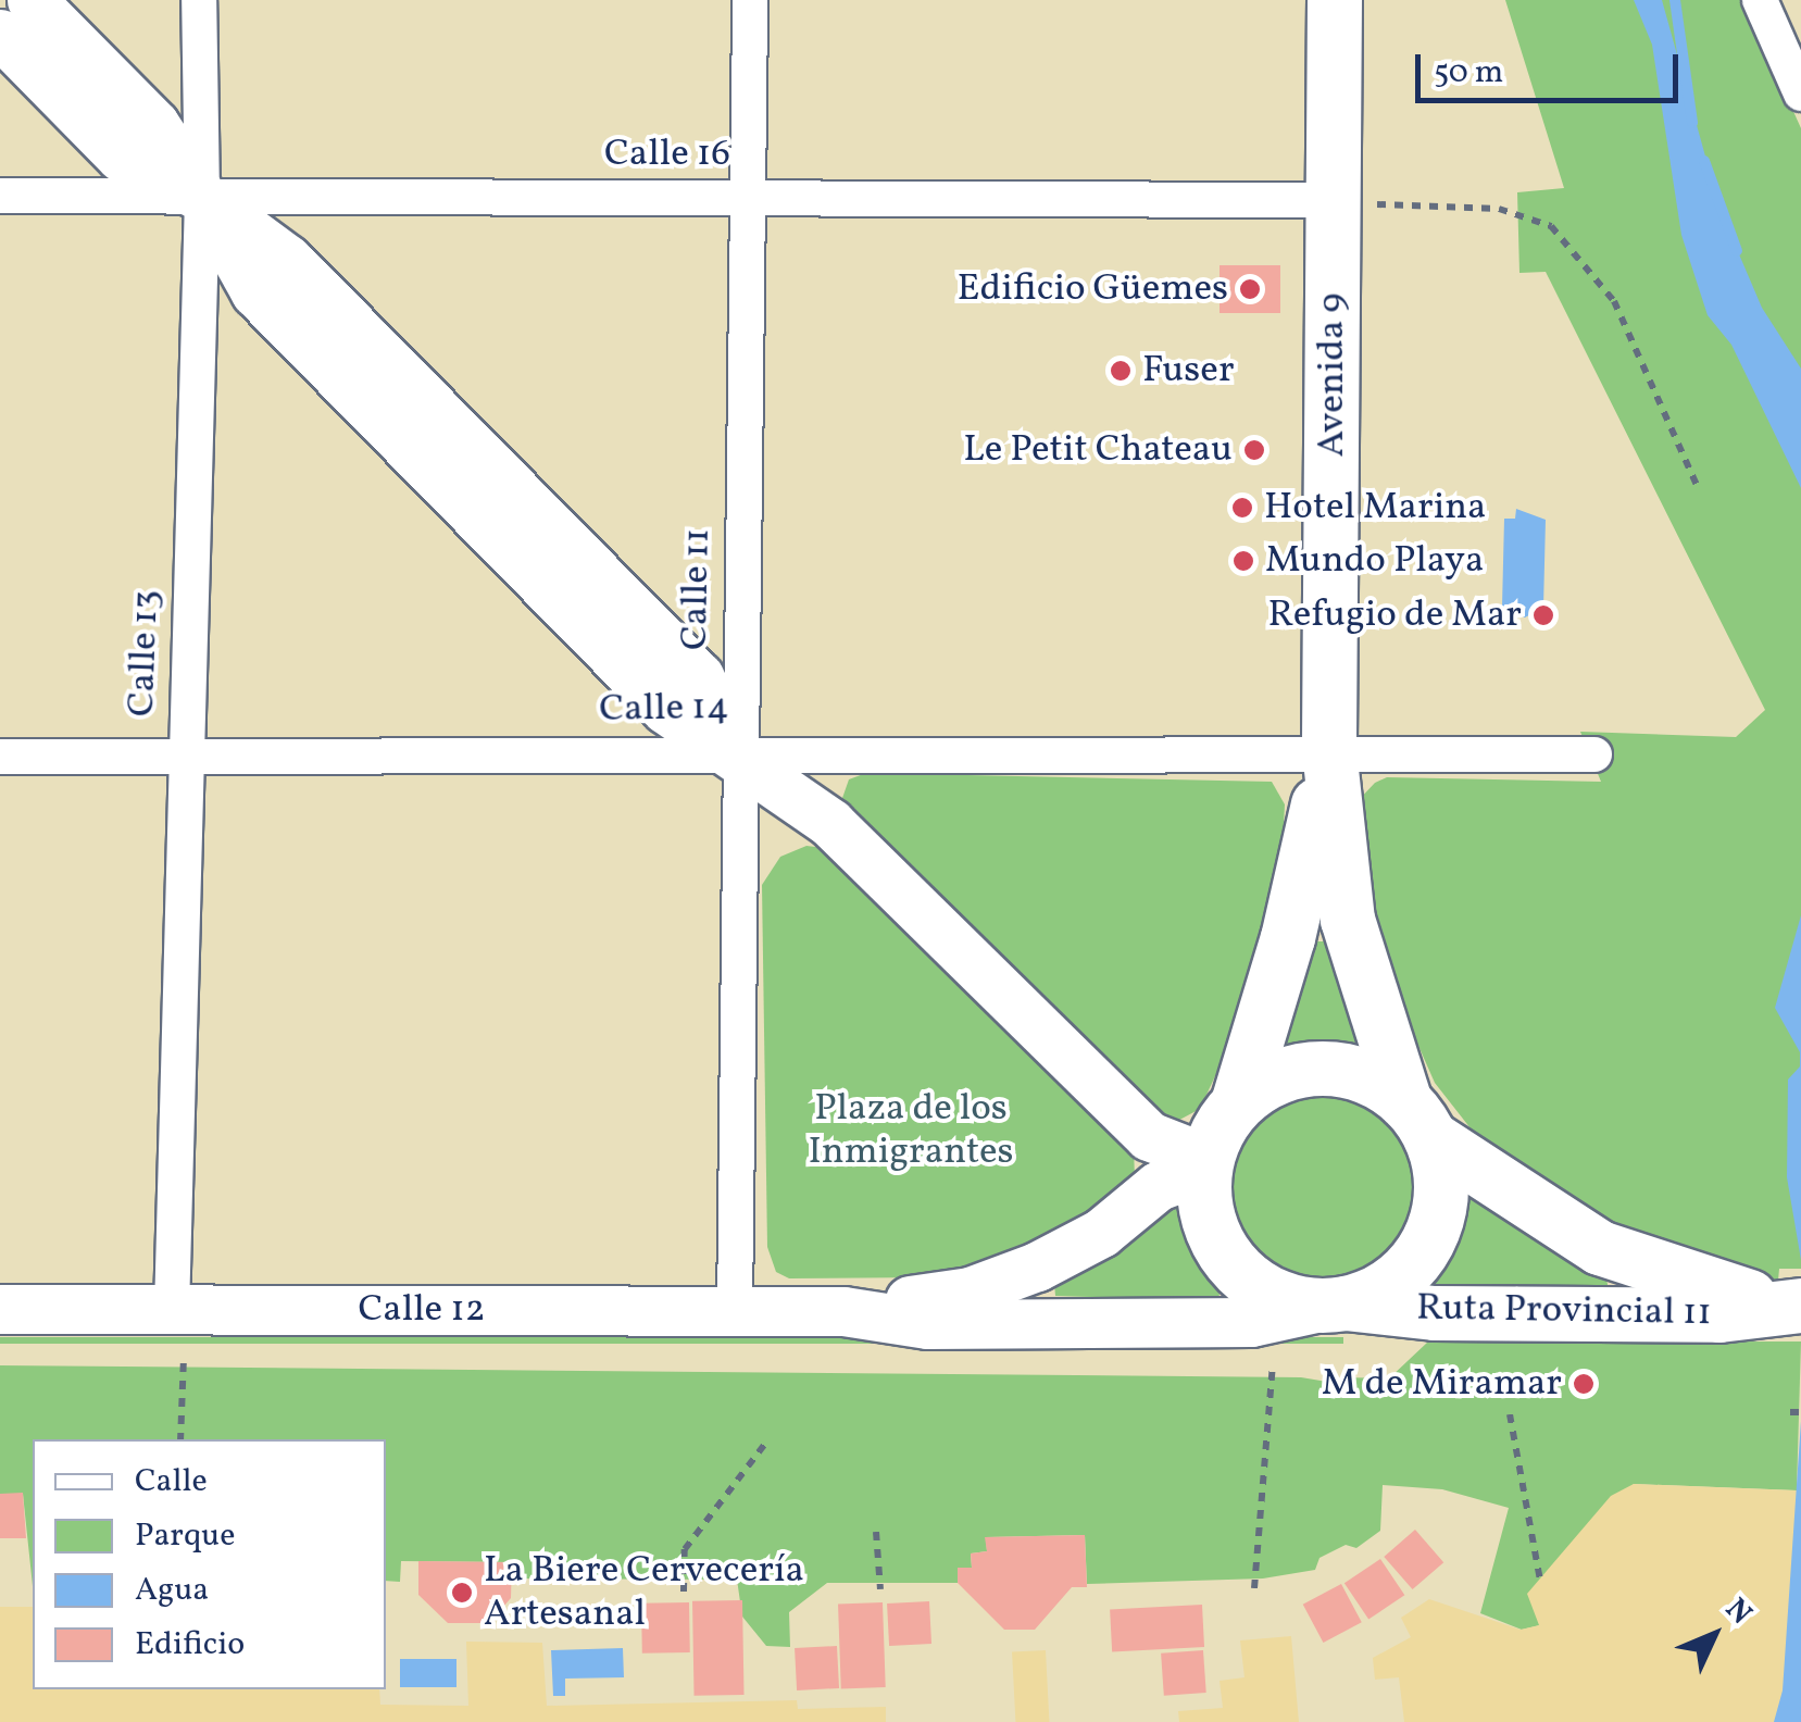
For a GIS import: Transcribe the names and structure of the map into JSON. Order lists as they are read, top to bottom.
{
  "streets": {
    "main road": ["Avenida 9", "Calle 12", "Ruta Provincial 11"],
    "street": [
      "Calle 16",
      "Calle 11",
      "Calle 13",
      "Calle 14"
    ]
  },
  "crossings": [
    ["Calle 16", "Avenida 9"],
    ["Calle 16", "Calle 11"],
    ["Calle 16", "Calle 13"],
    ["Avenida 9", "Calle 14"],
    ["Avenida 9", "Ruta Provincial 11"],
    ["Calle 11", "Calle 14"],
    ["Calle 11", "Calle 12"],
    ["Calle 13", "Calle 14"],
    ["Calle 13", "Calle 12"]
  ],
  "parks": ["Plaza de los Inmigrantes"],
  "places": [
    "Edificio Güemes",
    "Fuser",
    "Le Petit Chateau",
    "Hotel Marina",
    "Mundo Playa",
    "Refugio de Mar",
    "M de Miramar",
    "La Biere Cervecería Artesanal"
  ],
  "legend": [
    "Calle",
    "Parque",
    "Agua",
    "Edificio"
  ],
  "scale_bar": "50 m",
  "north": "top right"
}
